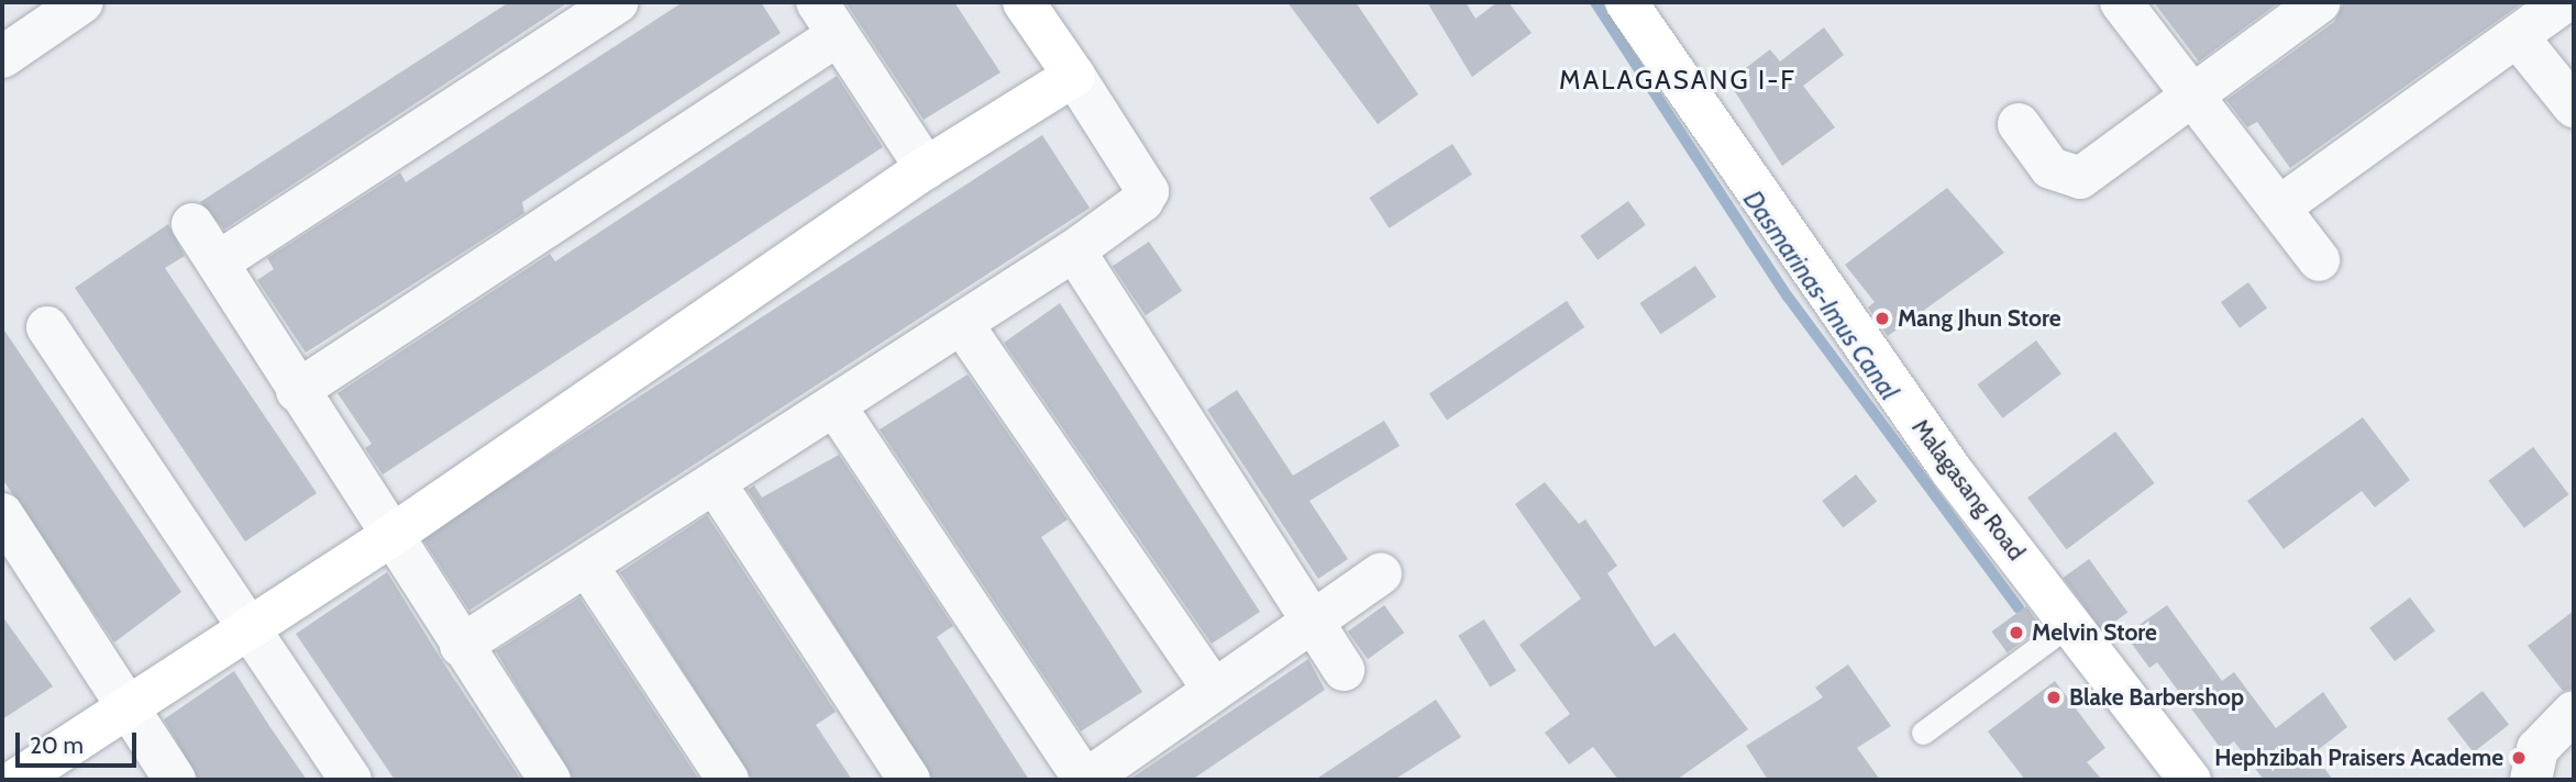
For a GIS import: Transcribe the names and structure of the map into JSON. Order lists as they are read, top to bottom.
{
  "streets": {
    "street": ["Malagasang Road"]
  },
  "districts": ["MALAGASANG I-F"],
  "water": ["Dasmarinas-Imus Canal"],
  "places": [
    "Mang Jhun Store",
    "Melvin Store",
    "Blake Barbershop",
    "Hephzibah Praisers Academe"
  ],
  "scale_bar": "20 m"
}
